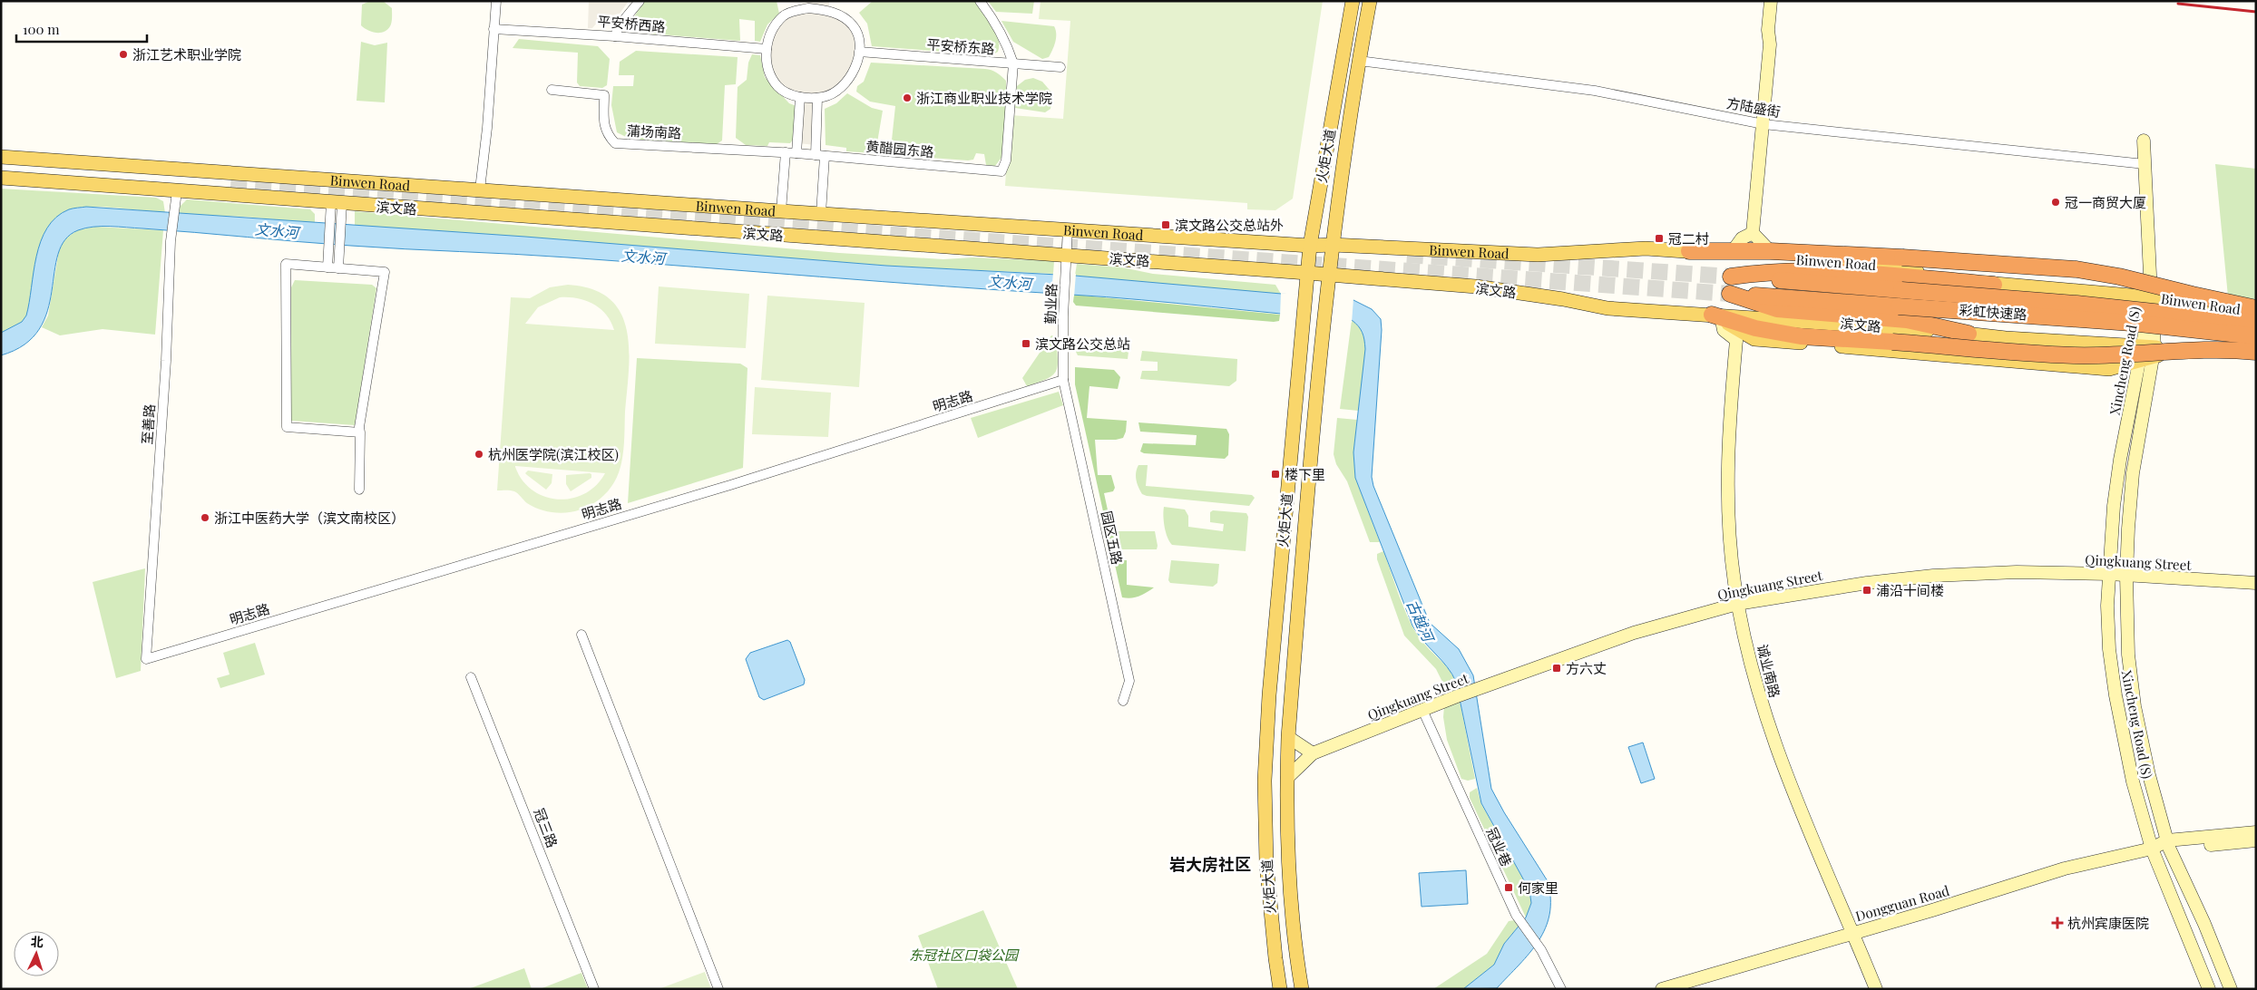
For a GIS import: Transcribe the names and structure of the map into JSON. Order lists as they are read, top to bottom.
{
  "streets": {
    "highway": ["彩虹快速路"],
    "main road": ["火炬大道", "Binwen Road", "滨文路"],
    "street": [
      "平安桥西路",
      "平安桥东路",
      "方陆盛街",
      "蒲场南路",
      "黄醋园东路",
      "勤业路",
      "Xincheng Road (S)",
      "明志路",
      "至善路",
      "园区五路",
      "Qingkuang Street",
      "诚业南路",
      "冠三路",
      "冠业巷",
      "Dongguan Road"
    ]
  },
  "crossings": [
    ["平安桥西路", "平安桥东路"],
    ["平安桥东路", "黄醋园东路"],
    ["方陆盛街", "火炬大道"],
    ["方陆盛街", "Xincheng Road (S)"],
    ["蒲场南路", "黄醋园东路"],
    ["火炬大道", "Binwen Road"],
    ["火炬大道", "滨文路"],
    ["火炬大道", "Qingkuang Street"],
    ["Binwen Road", "勤业路"],
    ["Binwen Road", "彩虹快速路"],
    ["Binwen Road", "Xincheng Road (S)"],
    ["滨文路", "勤业路"],
    ["滨文路", "彩虹快速路"],
    ["滨文路", "Xincheng Road (S)"],
    ["滨文路", "至善路"],
    ["勤业路", "明志路"],
    ["勤业路", "园区五路"],
    ["Xincheng Road (S)", "Qingkuang Street"],
    ["Xincheng Road (S)", "Dongguan Road"],
    ["明志路", "至善路"],
    ["明志路", "园区五路"],
    ["Qingkuang Street", "诚业南路"],
    ["Qingkuang Street", "冠业巷"],
    ["诚业南路", "Dongguan Road"]
  ],
  "districts": ["岩大房社区"],
  "water": ["文水河", "古越河"],
  "parks": ["东冠社区口袋公园"],
  "places": {
    "other": [
      "浙江艺术职业学院",
      "浙江商业职业技术学院",
      "冠一商贸大厦",
      "杭州医学院(滨江校区)",
      "浙江中医药大学（滨文南校区）"
    ],
    "transit": [
      "滨文路公交总站外",
      "冠二村",
      "滨文路公交总站",
      "楼下里",
      "浦沿十间楼",
      "方六丈",
      "何家里"
    ],
    "health": ["杭州宾康医院"]
  },
  "scale_bar": "100 m",
  "north": "top"
}
